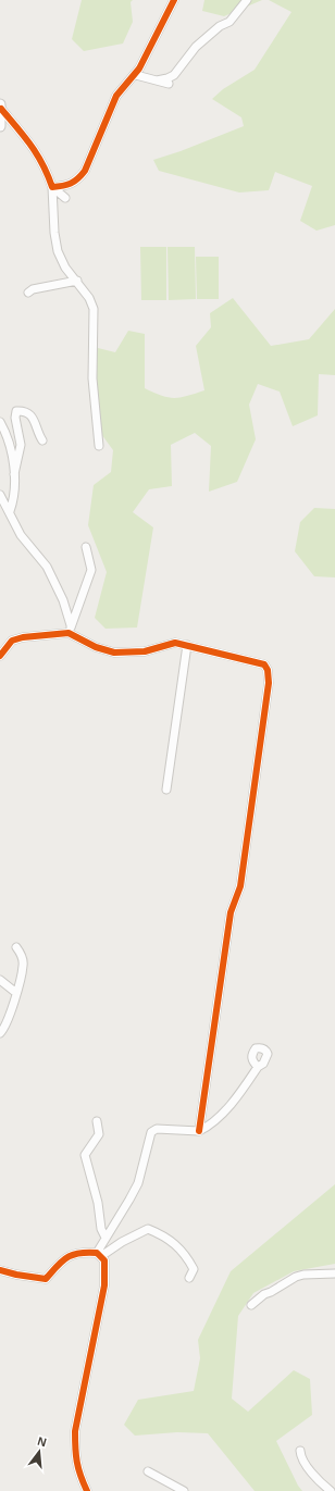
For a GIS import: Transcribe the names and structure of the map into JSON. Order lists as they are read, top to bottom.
{
  "north": "top"
}
